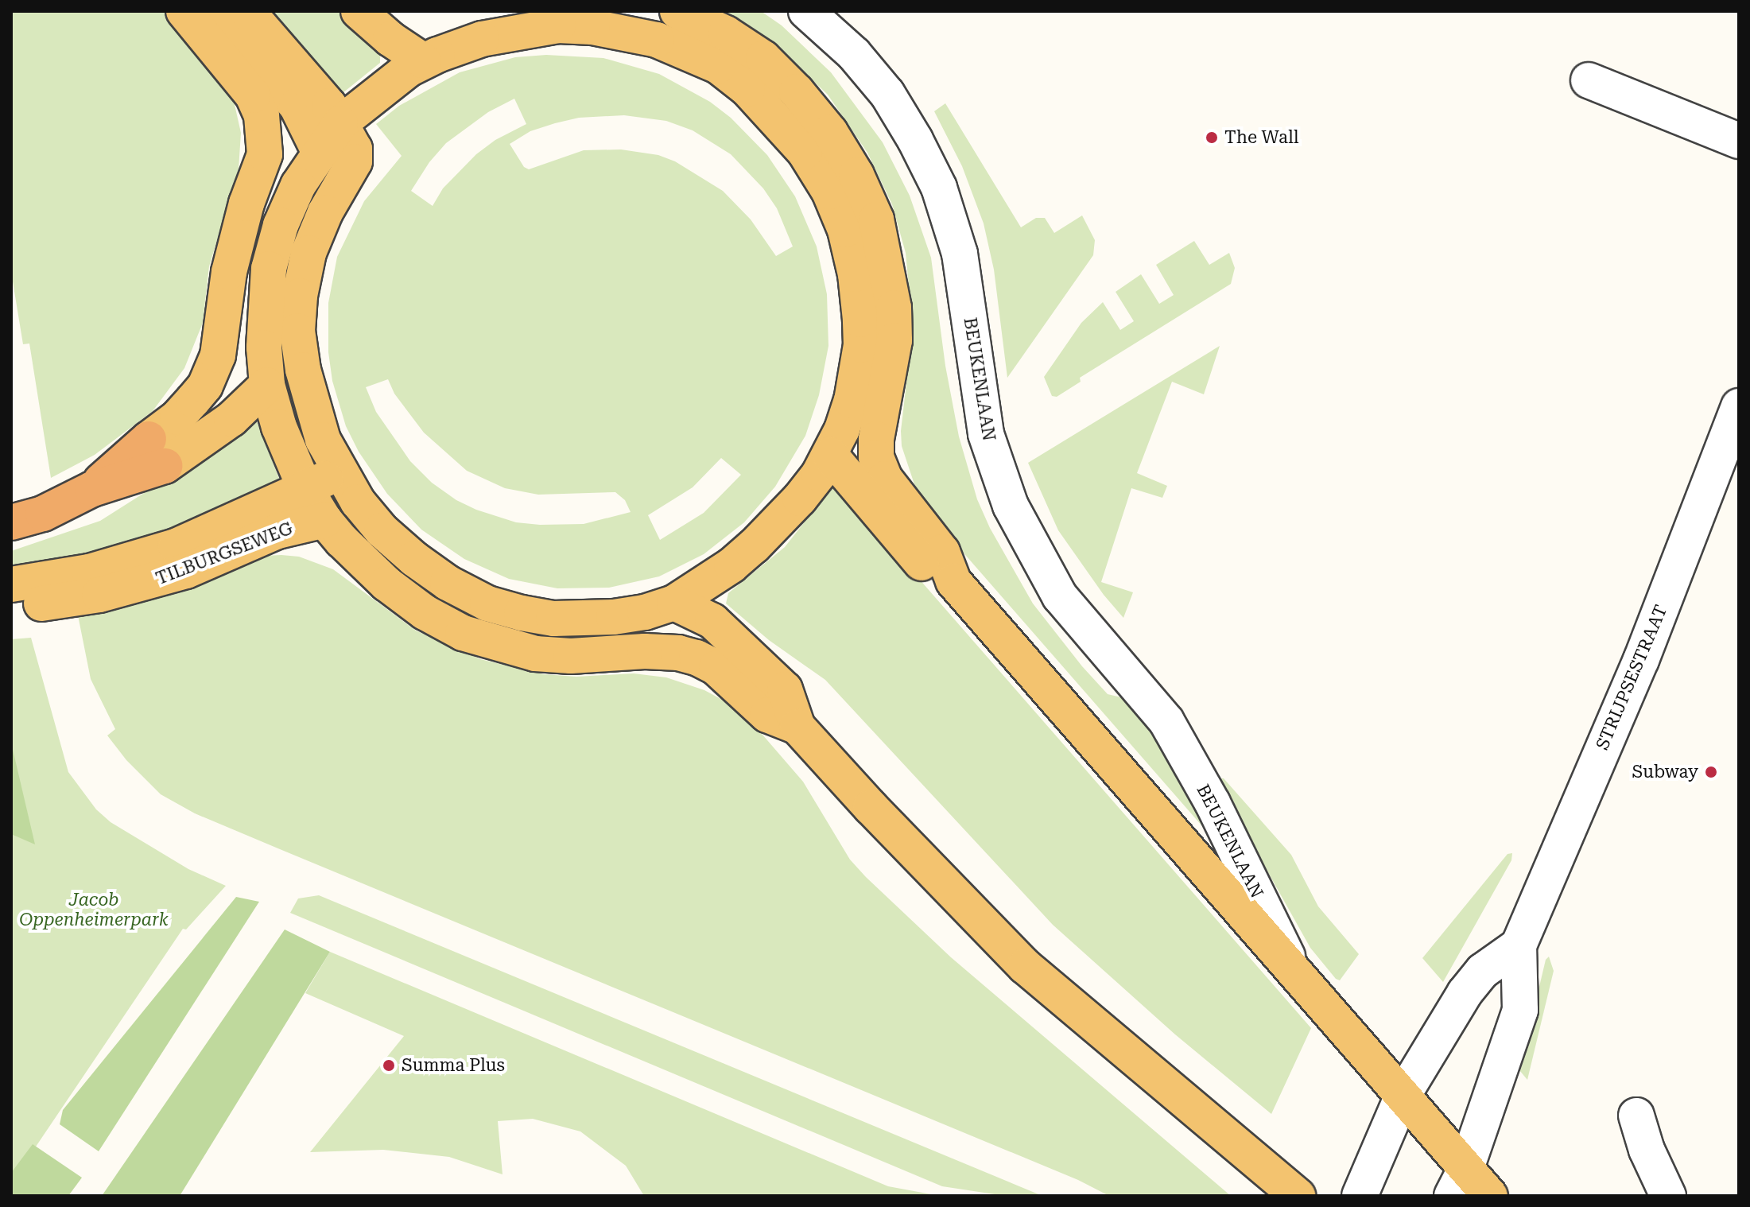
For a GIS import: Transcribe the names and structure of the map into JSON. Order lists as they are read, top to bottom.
{
  "streets": {
    "main road": ["BEUKENLAAN", "TILBURGSEWEG"],
    "street": ["STRIJPSESTRAAT"]
  },
  "crossings": [
    ["BEUKENLAAN", "STRIJPSESTRAAT"]
  ],
  "parks": ["Jacob Oppenheimerpark"],
  "places": ["The Wall", "Subway", "Summa Plus"]
}
